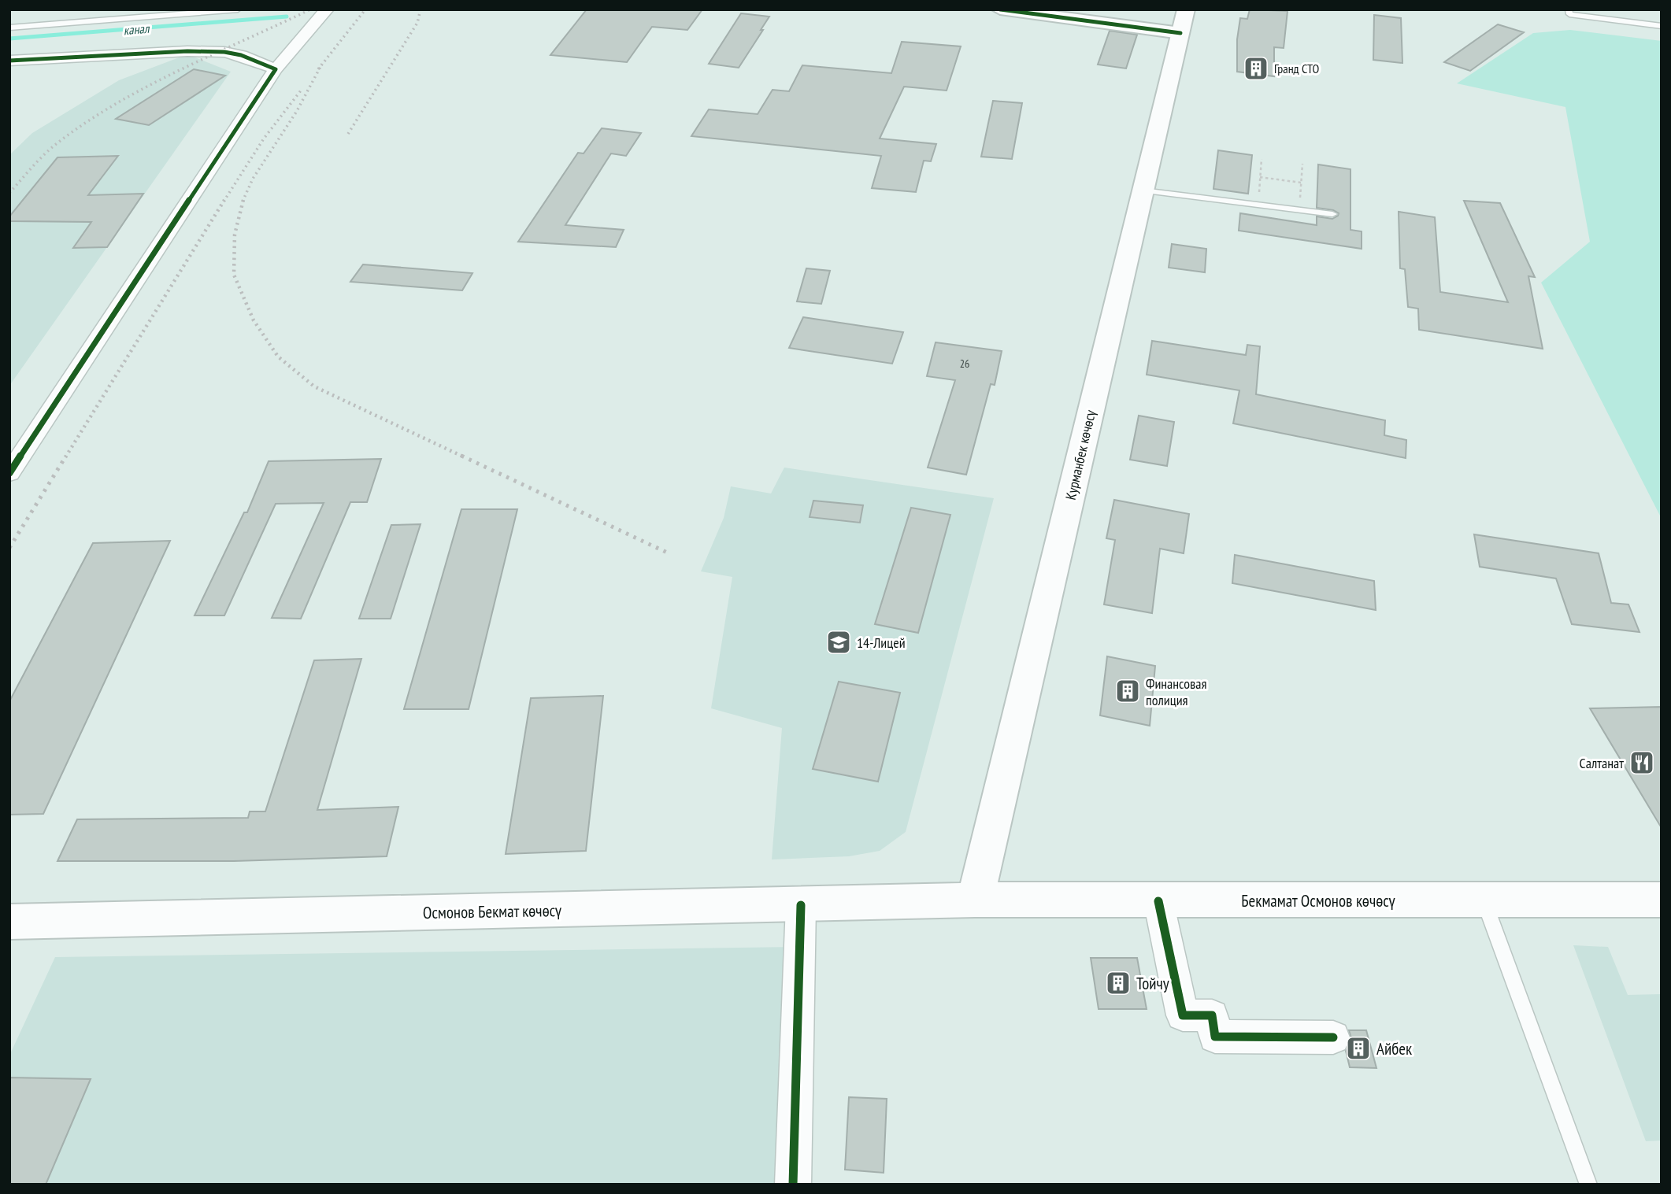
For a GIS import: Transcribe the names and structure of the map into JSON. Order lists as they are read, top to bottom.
{
  "streets": {
    "main road": ["Курманбек көчөсү", "Бекмамат Осмонов көчөсү", "Осмонов Бекмат көчөсү"]
  },
  "crossings": [
    ["Курманбек көчөсү", "Бекмамат Осмонов көчөсү"],
    ["Курманбек көчөсү", "Осмонов Бекмат көчөсү"],
    ["Бекмамат Осмонов көчөсү", "Осмонов Бекмат көчөсү"]
  ],
  "water": ["канал"],
  "places": {
    "building": [
      "Гранд СТО",
      "Финансовая полиция",
      "Тойчу",
      "Айбек"
    ],
    "school or university": ["14-Лицей"],
    "restaurant": ["Салтанат"]
  },
  "house_numbers": ["26"]
}
